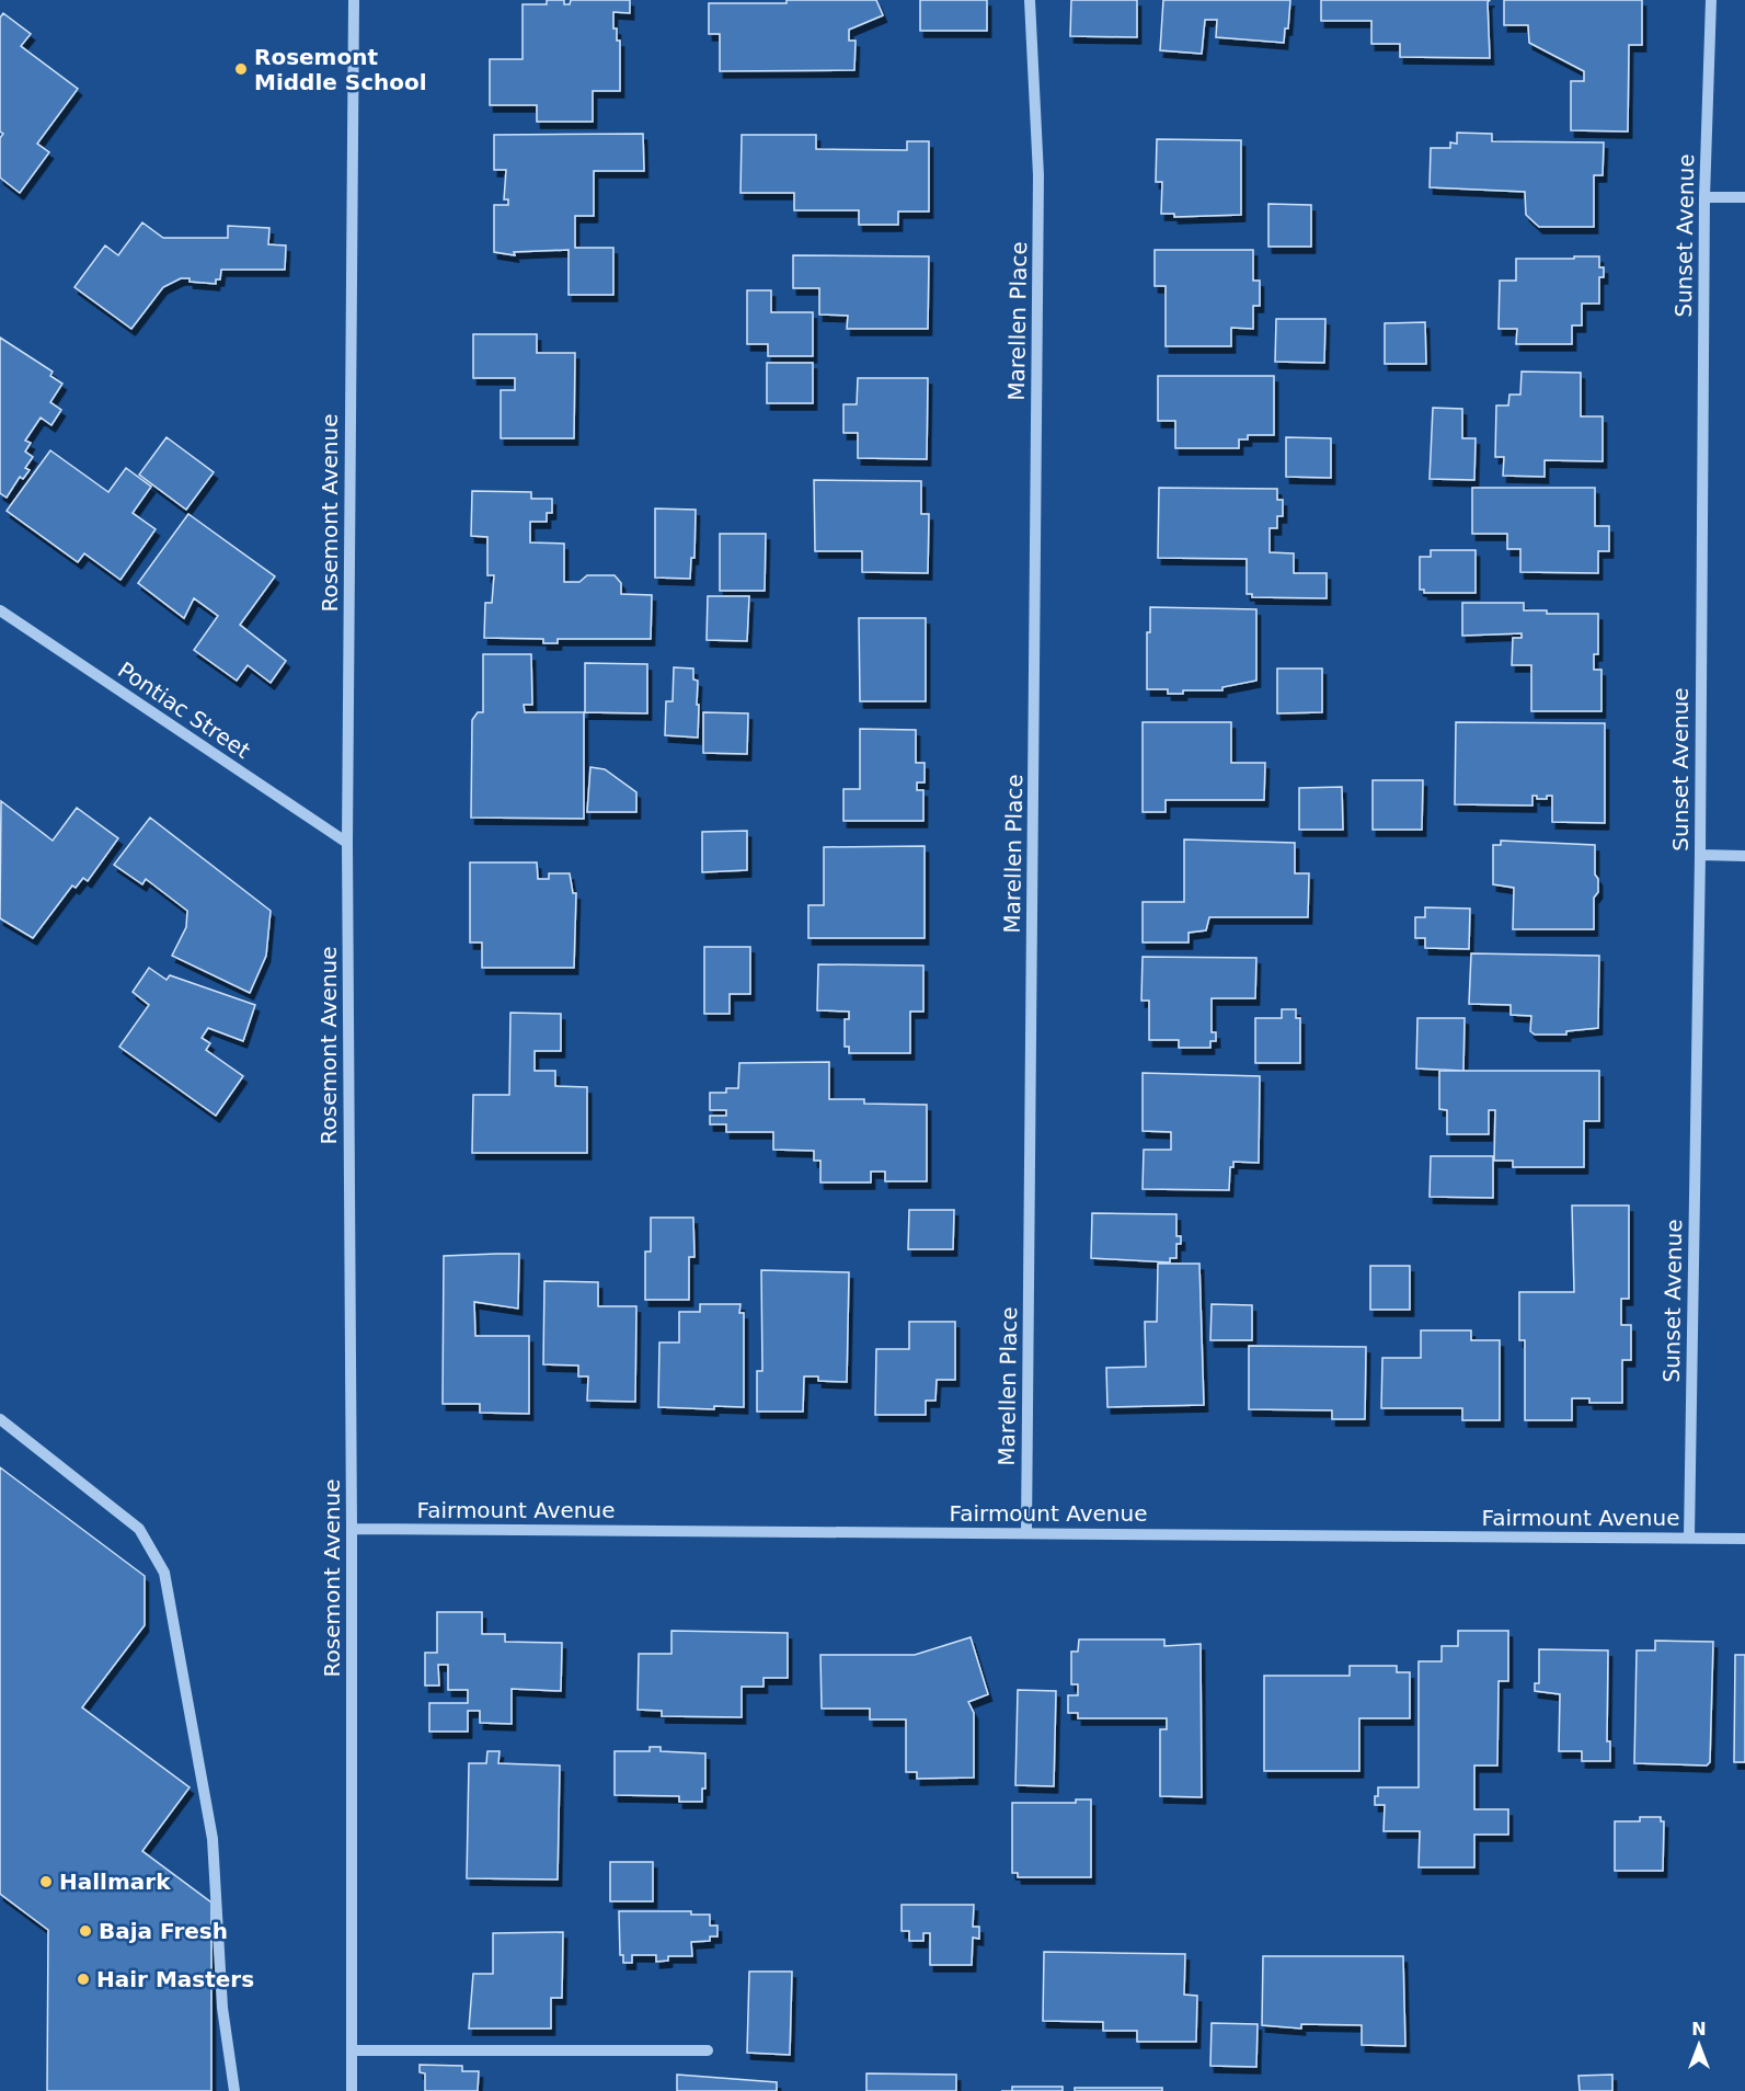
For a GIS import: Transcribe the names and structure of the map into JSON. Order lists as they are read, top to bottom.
{
  "streets": {
    "street": [
      "Sunset Avenue",
      "Marellen Place",
      "Rosemont Avenue",
      "Pontiac Street",
      "Fairmount Avenue"
    ]
  },
  "crossings": [
    ["Sunset Avenue", "Fairmount Avenue"],
    ["Marellen Place", "Fairmount Avenue"],
    ["Rosemont Avenue", "Pontiac Street"],
    ["Rosemont Avenue", "Fairmount Avenue"]
  ],
  "places": [
    "Rosemont Middle School",
    "Hallmark",
    "Baja Fresh",
    "Hair Masters"
  ],
  "north": "top"
}
